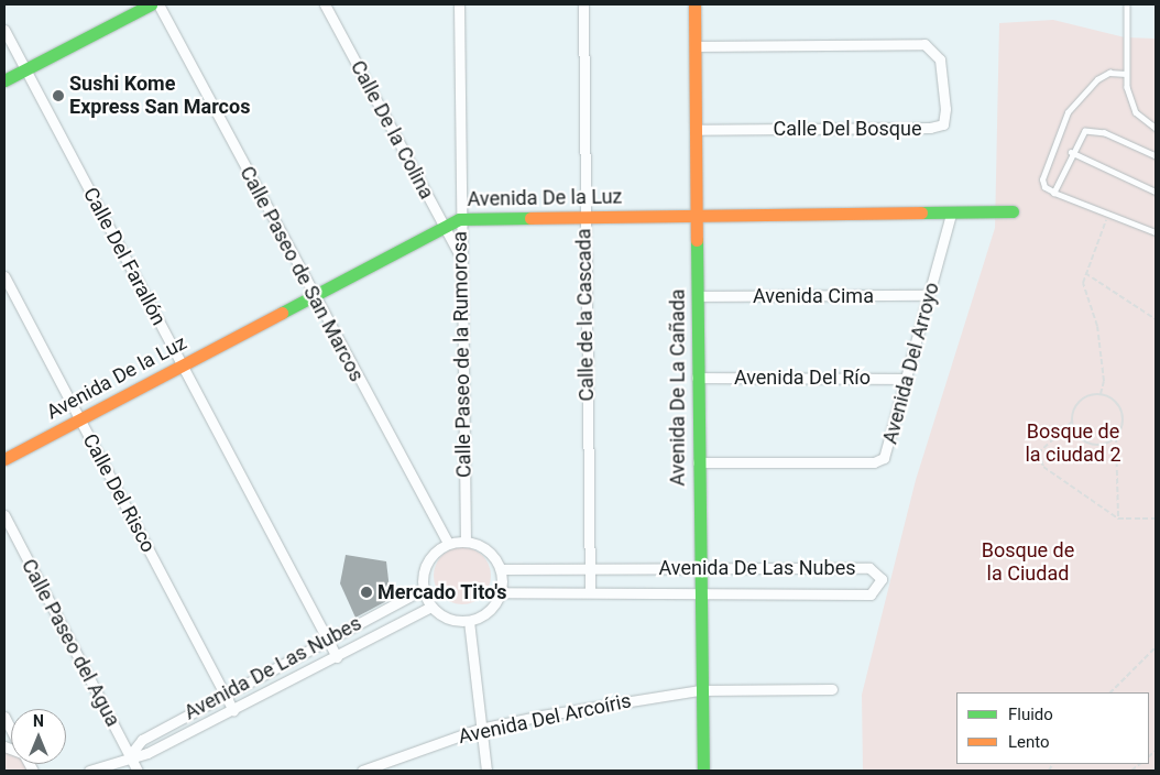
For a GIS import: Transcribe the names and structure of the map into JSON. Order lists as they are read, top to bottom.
{
  "streets": {
    "street": [
      "Calle Del Bosque",
      "Calle De la Colina",
      "Avenida De la Luz",
      "Calle Del Farallón",
      "Calle Paseo de San Marcos",
      "Avenida Cima",
      "Calle de la Cascada",
      "Calle Paseo de la Rumorosa",
      "Avenida Del Arroyo",
      "Avenida Del Río",
      "Avenida De La Cañada",
      "Calle Del Risco",
      "Avenida De Las Nubes",
      "Calle Paseo del Agua",
      "Avenida Del Arcoíris"
    ]
  },
  "crossings": [
    ["Calle Del Bosque", "Avenida De La Cañada"],
    ["Calle De la Colina", "Avenida De la Luz"],
    ["Calle De la Colina", "Calle Paseo de la Rumorosa"],
    ["Avenida De la Luz", "Calle Del Farallón"],
    ["Avenida De la Luz", "Calle Paseo de San Marcos"],
    ["Avenida De la Luz", "Calle de la Cascada"],
    ["Avenida De la Luz", "Calle Paseo de la Rumorosa"],
    ["Avenida De la Luz", "Avenida Del Arroyo"],
    ["Avenida De la Luz", "Avenida De La Cañada"],
    ["Avenida De la Luz", "Calle Del Risco"],
    ["Calle Del Farallón", "Avenida De Las Nubes"],
    ["Calle Paseo de San Marcos", "Calle Paseo de la Rumorosa"],
    ["Calle Paseo de San Marcos", "Avenida De Las Nubes"],
    ["Avenida Cima", "Avenida Del Arroyo"],
    ["Avenida Cima", "Avenida De La Cañada"],
    ["Calle de la Cascada", "Avenida De Las Nubes"],
    ["Calle Paseo de la Rumorosa", "Avenida De Las Nubes"],
    ["Avenida Del Arroyo", "Avenida Del Río"],
    ["Avenida Del Arroyo", "Avenida De La Cañada"],
    ["Avenida Del Río", "Avenida De La Cañada"],
    ["Avenida De La Cañada", "Avenida De Las Nubes"],
    ["Avenida De La Cañada", "Avenida Del Arcoíris"],
    ["Calle Del Risco", "Avenida De Las Nubes"],
    ["Avenida De Las Nubes", "Calle Paseo del Agua"]
  ],
  "parks": ["Bosque de la ciudad 2", "Bosque de la Ciudad"],
  "places": ["Sushi Kome Express San Marcos", "Mercado Tito's"],
  "legend": ["Fluido", "Lento"],
  "north": "top"
}
